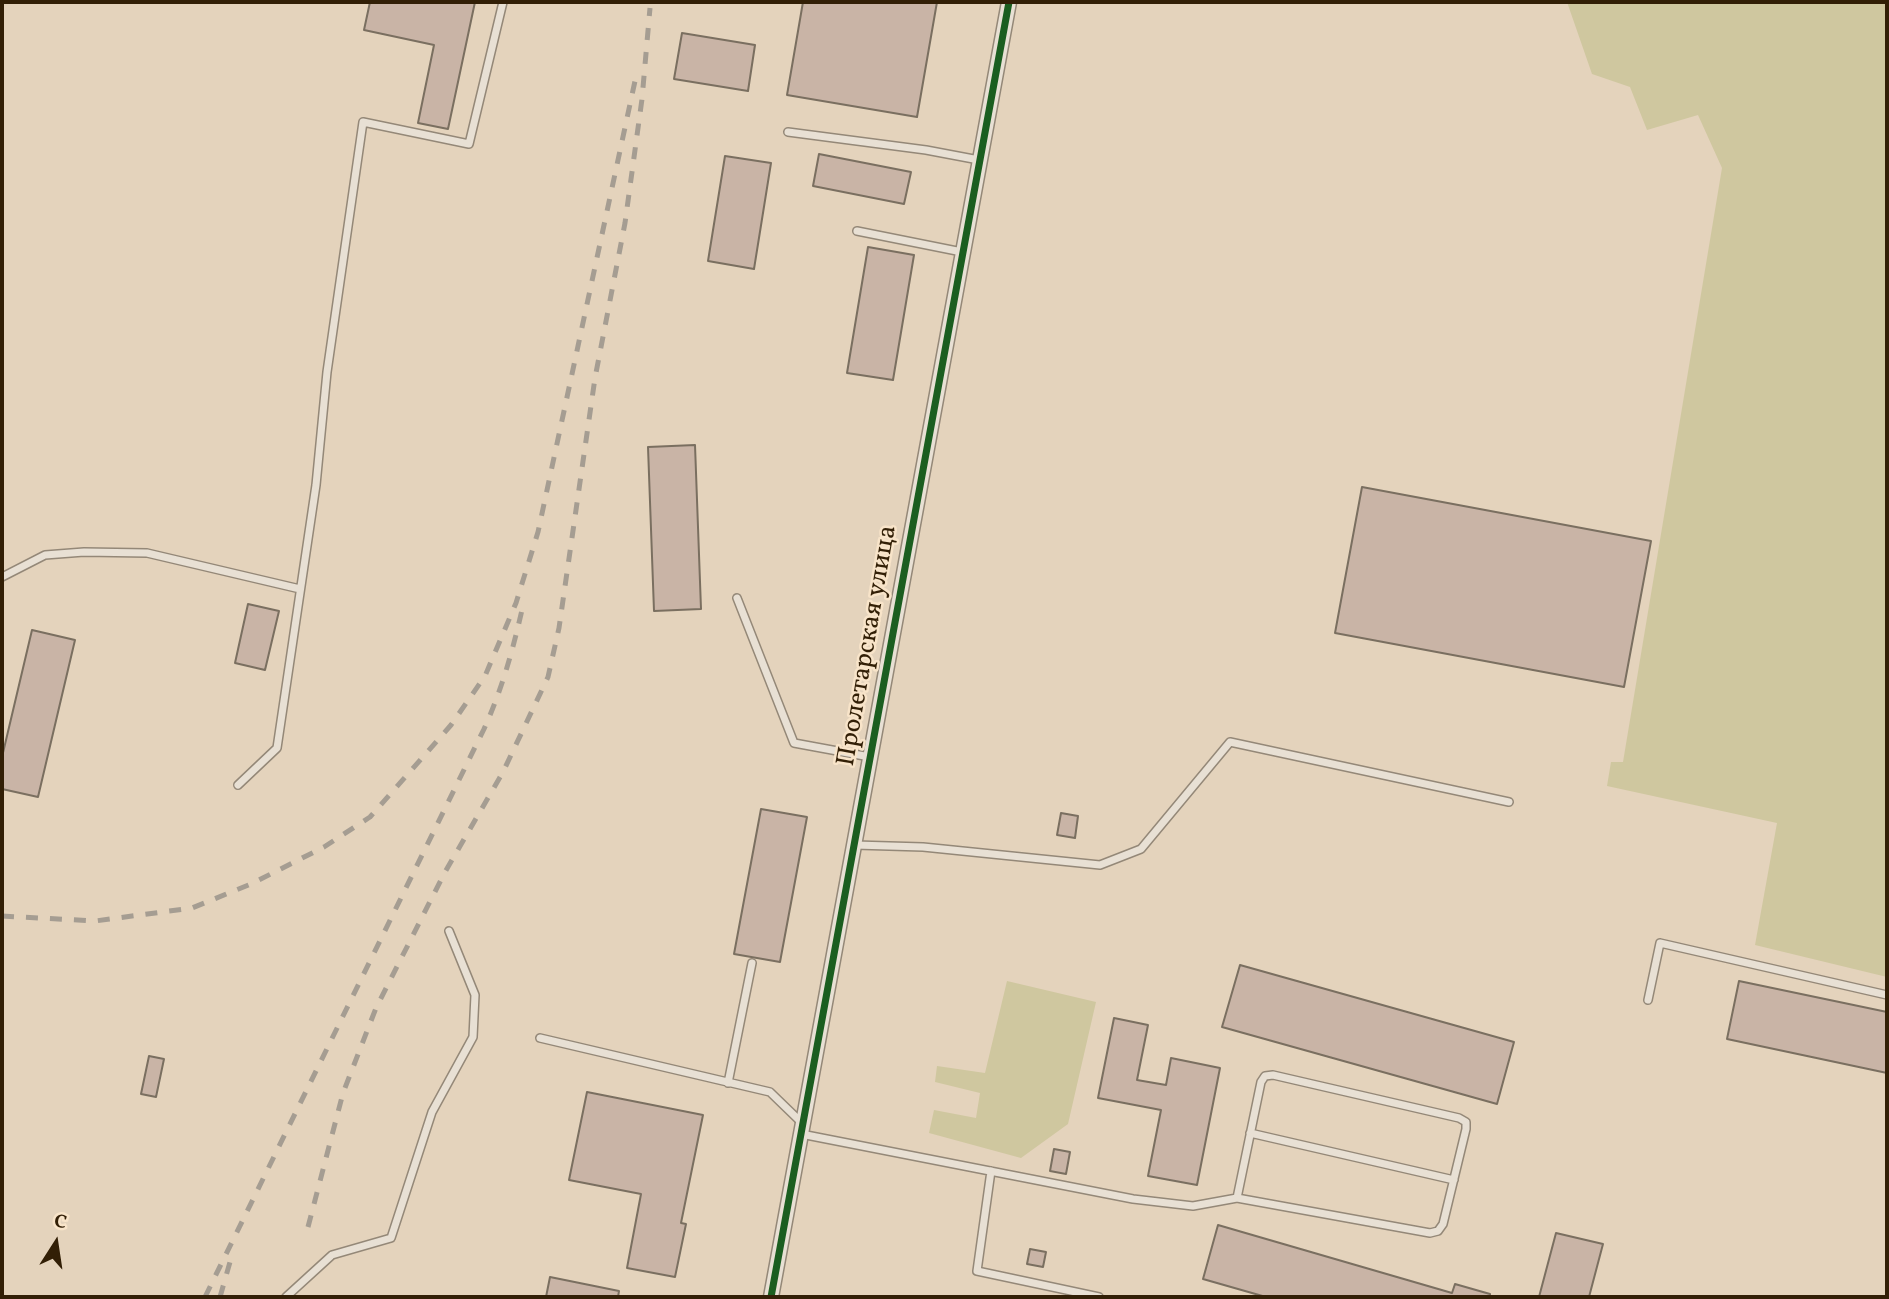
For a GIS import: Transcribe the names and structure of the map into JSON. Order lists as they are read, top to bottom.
{
  "streets": {
    "street": ["Пролетарская улица"]
  },
  "north": "top"
}
